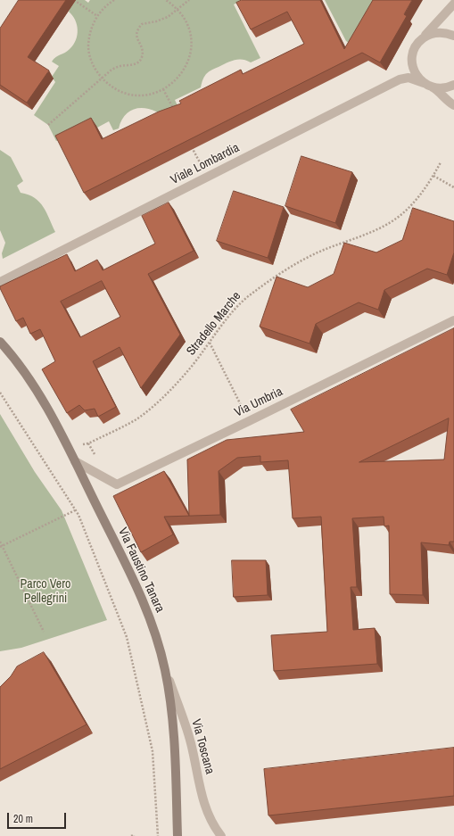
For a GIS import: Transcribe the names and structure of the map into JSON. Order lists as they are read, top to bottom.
{
  "streets": {
    "main road": ["Via Faustino Tanara"],
    "street": ["Viale Lombardia", "Via Umbria", "Via Toscana"],
    "path": ["Stradello Marche"]
  },
  "crossings": [
    ["Stradello Marche", "Via Faustino Tanara"],
    ["Via Umbria", "Via Faustino Tanara"],
    ["Via Faustino Tanara", "Via Toscana"]
  ],
  "parks": ["Parco Vero Pellegrini"],
  "scale_bar": "20 m"
}
